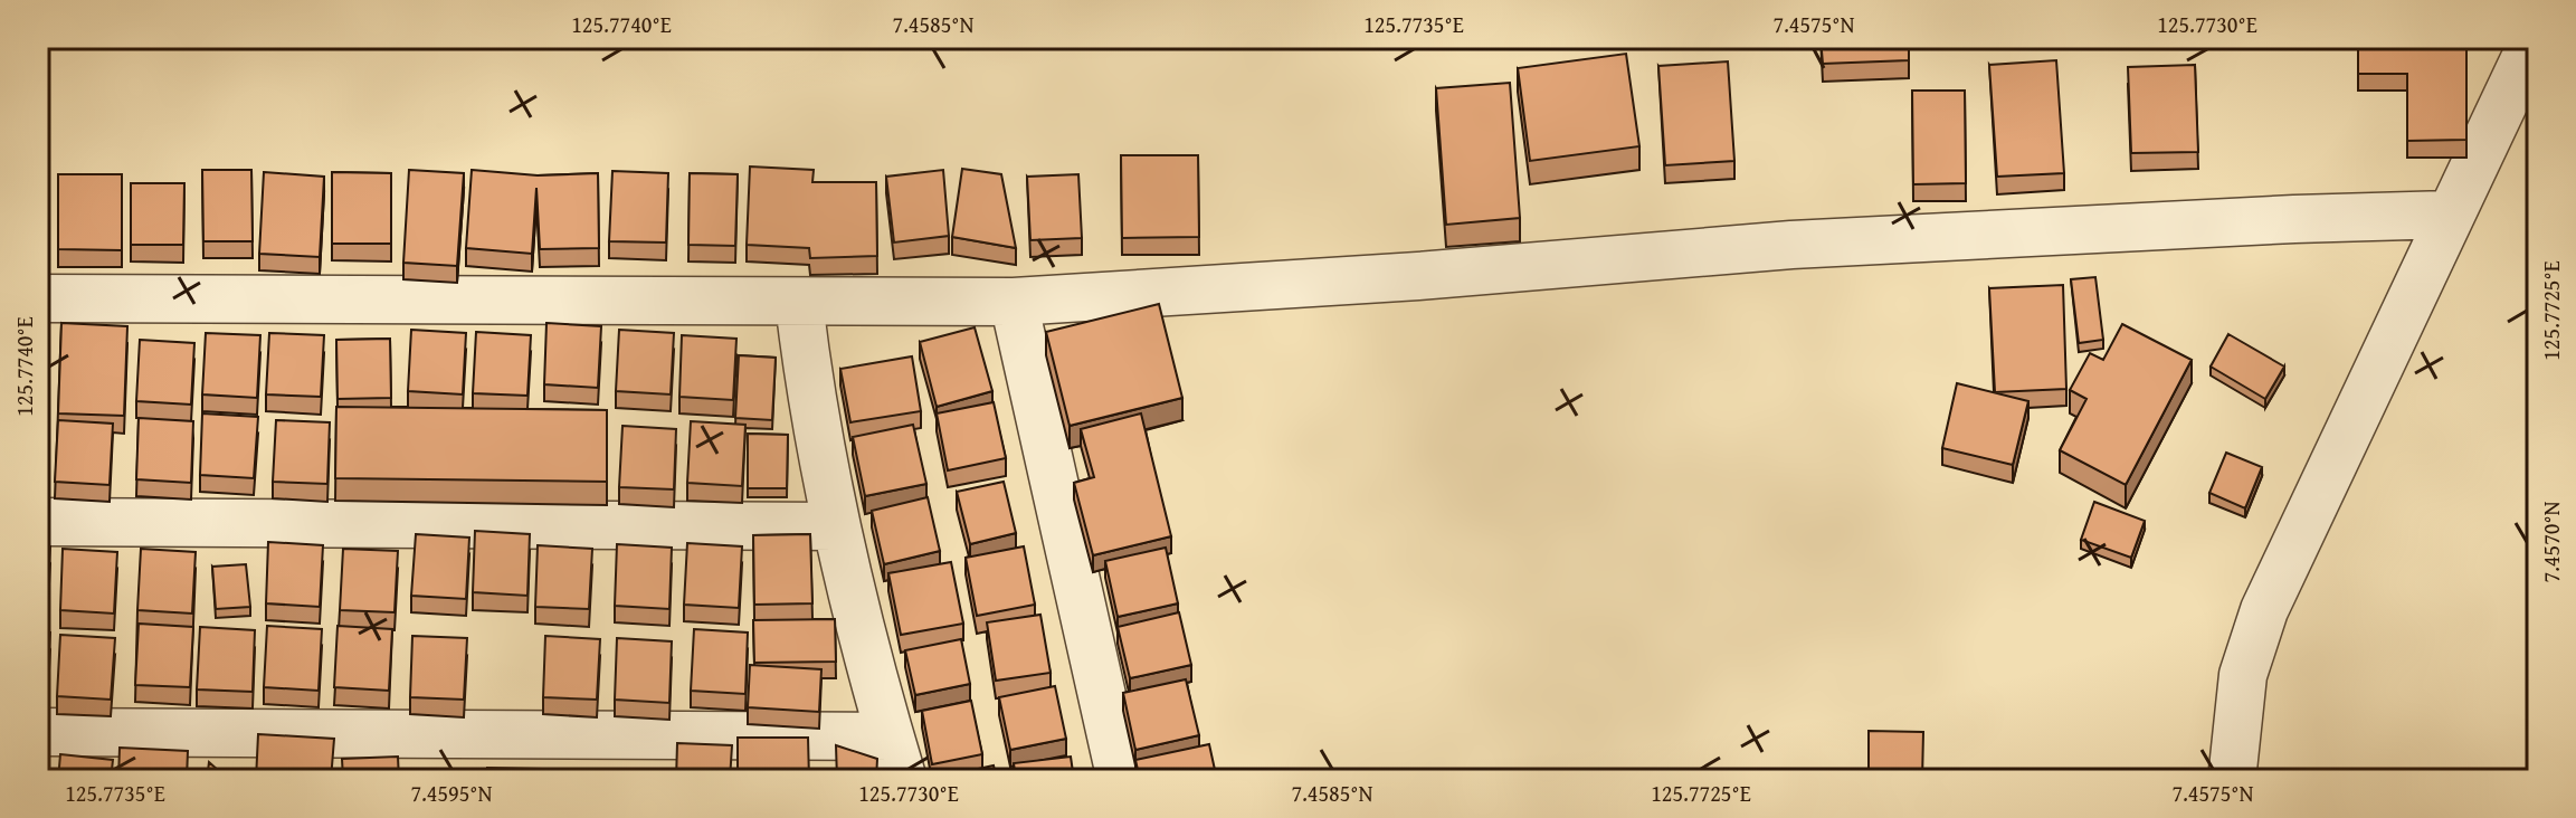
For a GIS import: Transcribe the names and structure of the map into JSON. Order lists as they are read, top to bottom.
{
  "coordinates": [
    "125.7740°E",
    "7.4585°N",
    "125.7735°E",
    "7.4575°N",
    "125.7730°E",
    "125.7725°E",
    "7.4570°N",
    "7.4595°N"
  ]
}
